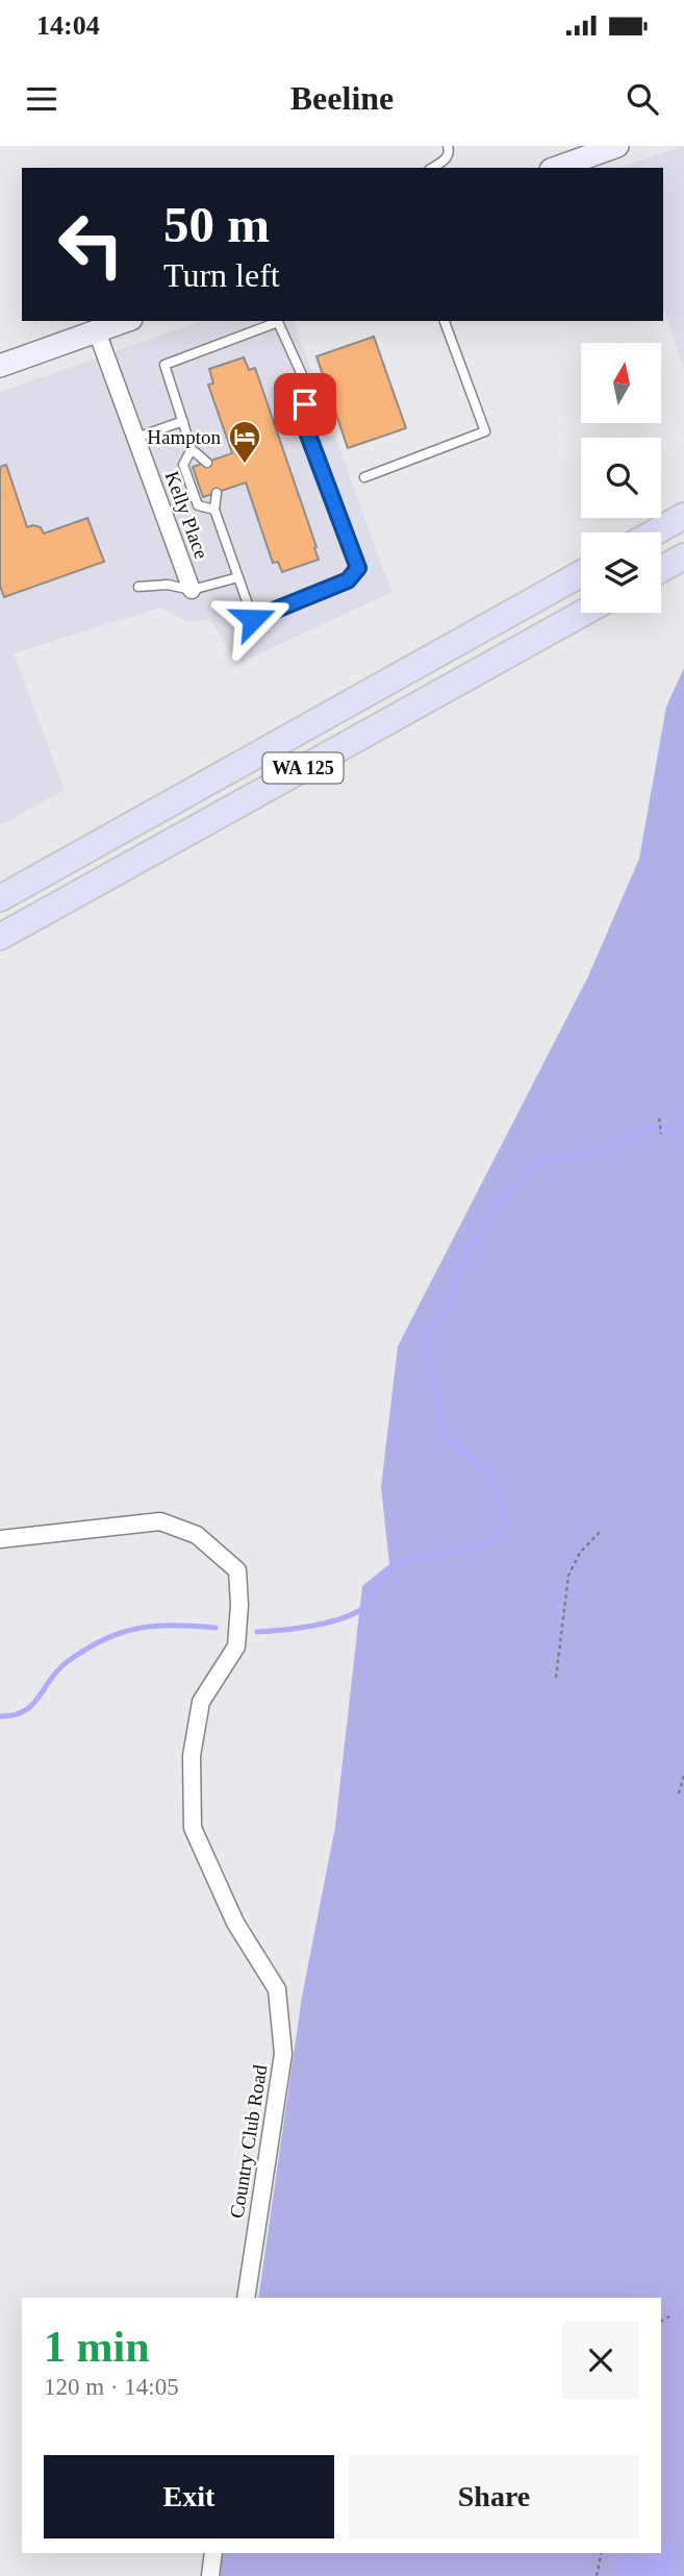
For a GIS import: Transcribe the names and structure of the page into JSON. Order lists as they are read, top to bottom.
{
  "streets": {
    "main road": ["WA 125"],
    "street": ["Kelly Place", "Country Club Road"]
  },
  "places": {
    "hotel": ["Hampton"]
  },
  "north": "top",
  "page": {
    "status": "14:04",
    "header": "Beeline",
    "turn": ["50 m", "Turn left"],
    "heading": ["1 min", "120 m · 14:05"],
    "buttons": ["Exit", "Share"]
  }
}
